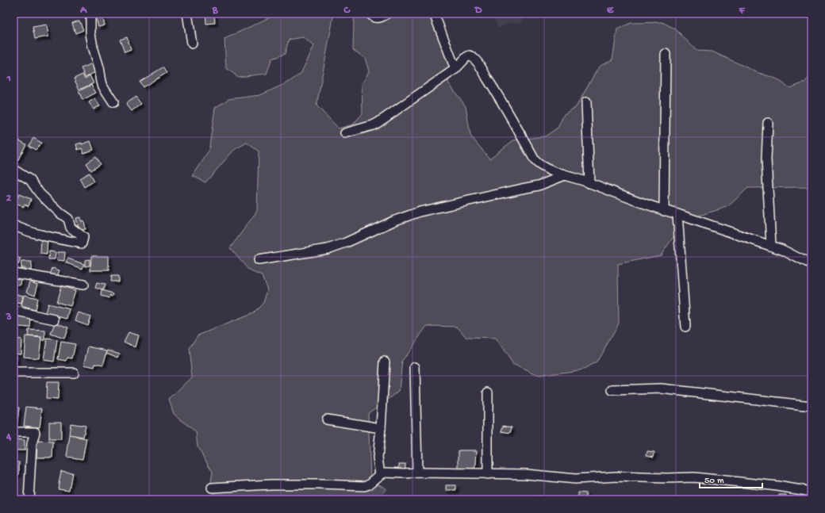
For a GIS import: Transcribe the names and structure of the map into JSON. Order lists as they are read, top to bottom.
{
  "scale_bar": "50 m",
  "grid": {
    "columns": [
      "A",
      "B",
      "C",
      "D",
      "E",
      "F"
    ],
    "rows": [
      "1",
      "2",
      "3",
      "4"
    ]
  }
}
